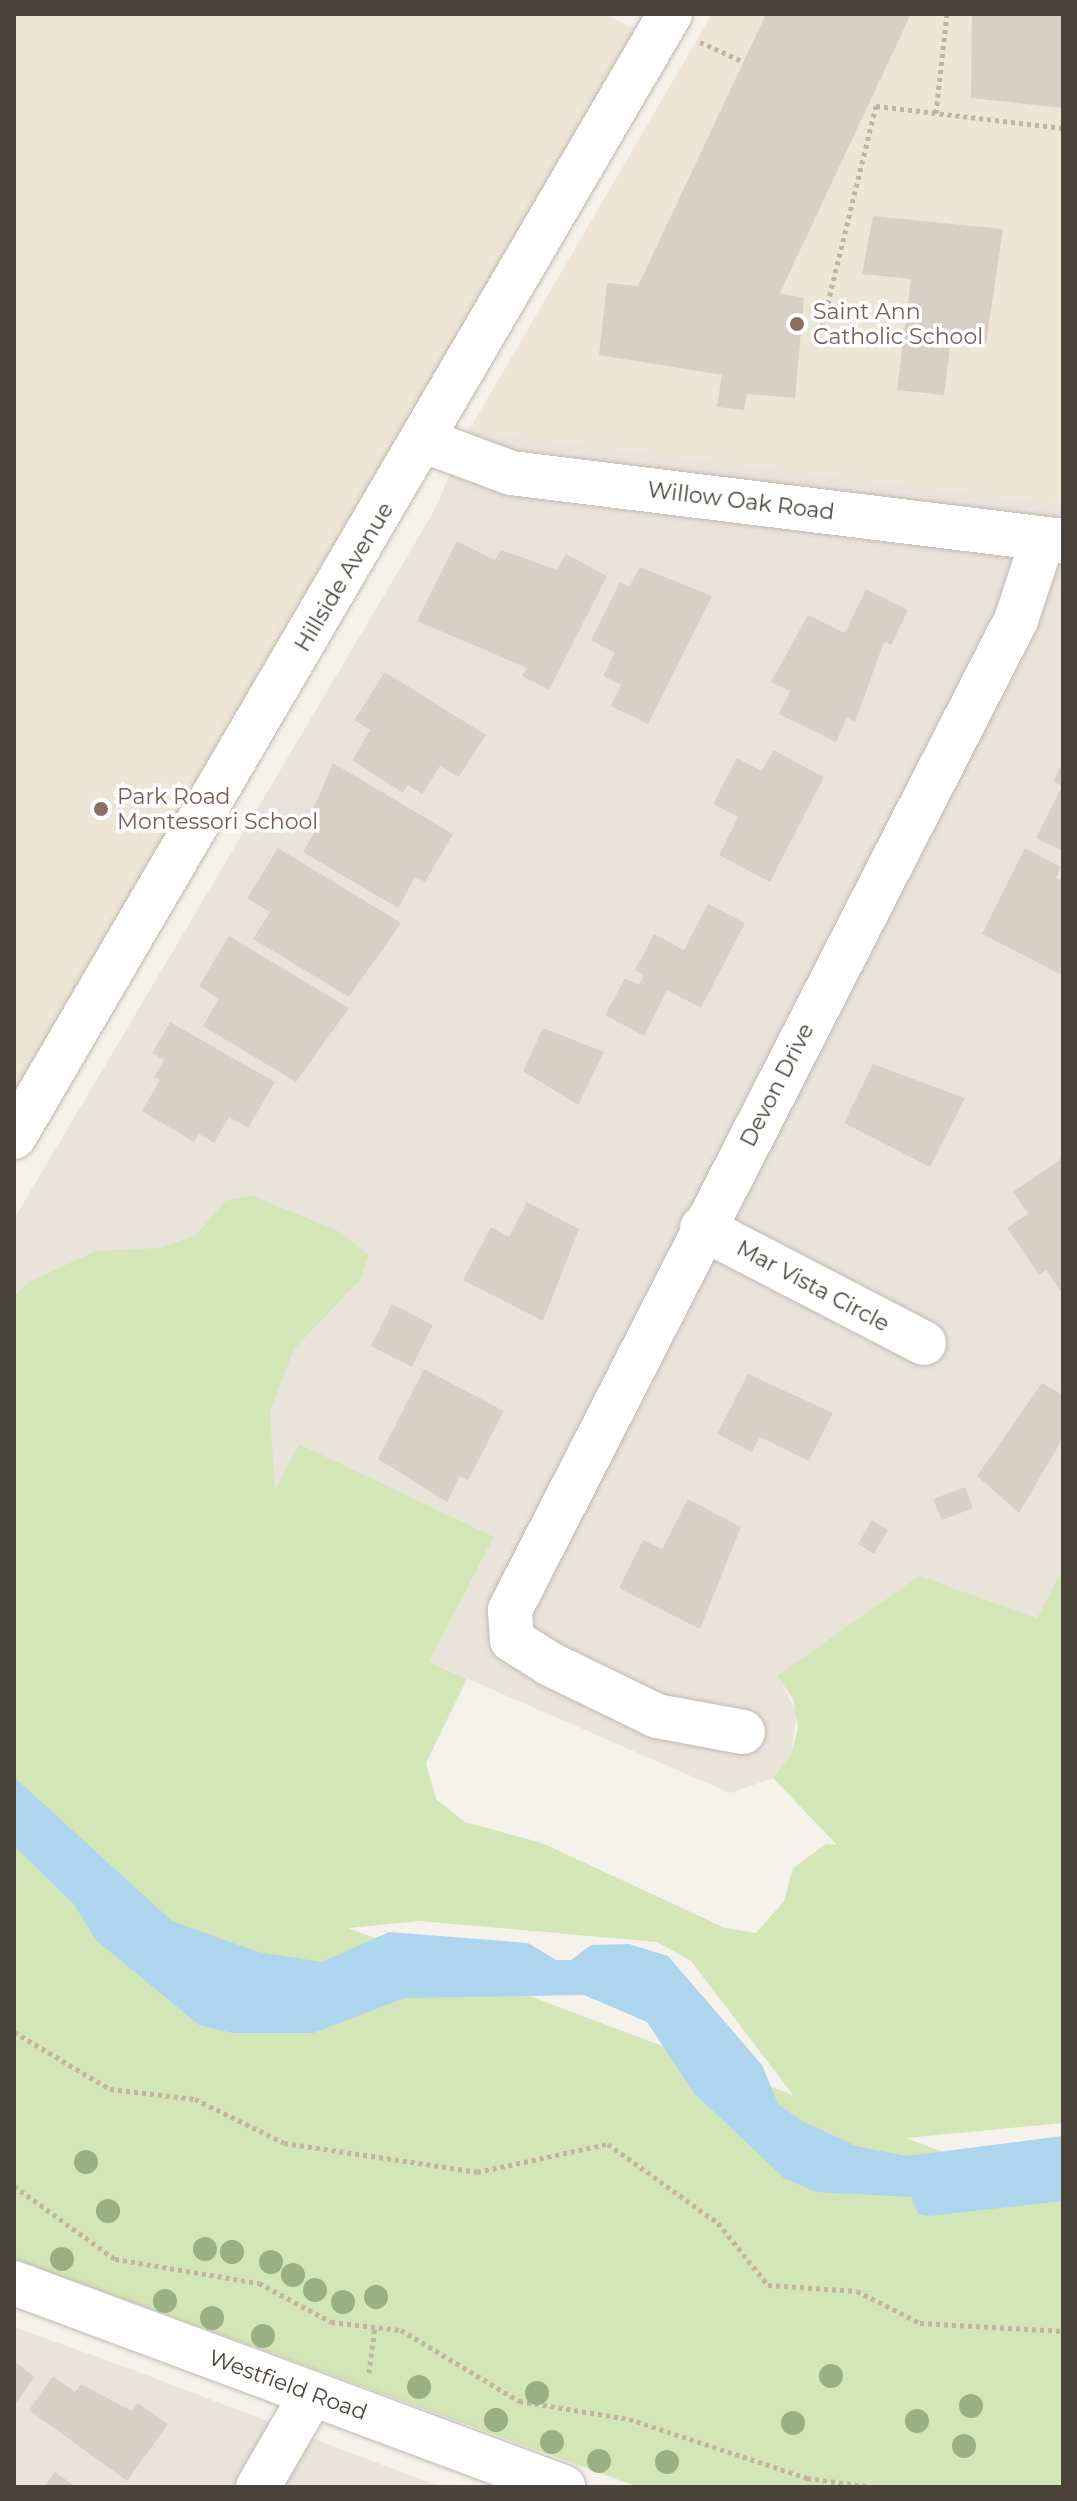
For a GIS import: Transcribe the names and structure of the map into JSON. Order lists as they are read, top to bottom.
{
  "streets": {
    "street": [
      "Willow Oak Road",
      "Hillside Avenue",
      "Devon Drive",
      "Mar Vista Circle",
      "Westfield Road"
    ]
  },
  "crossings": [
    ["Willow Oak Road", "Hillside Avenue"],
    ["Willow Oak Road", "Devon Drive"],
    ["Devon Drive", "Mar Vista Circle"]
  ],
  "places": ["Saint Ann Catholic School", "Park Road Montessori School"]
}
